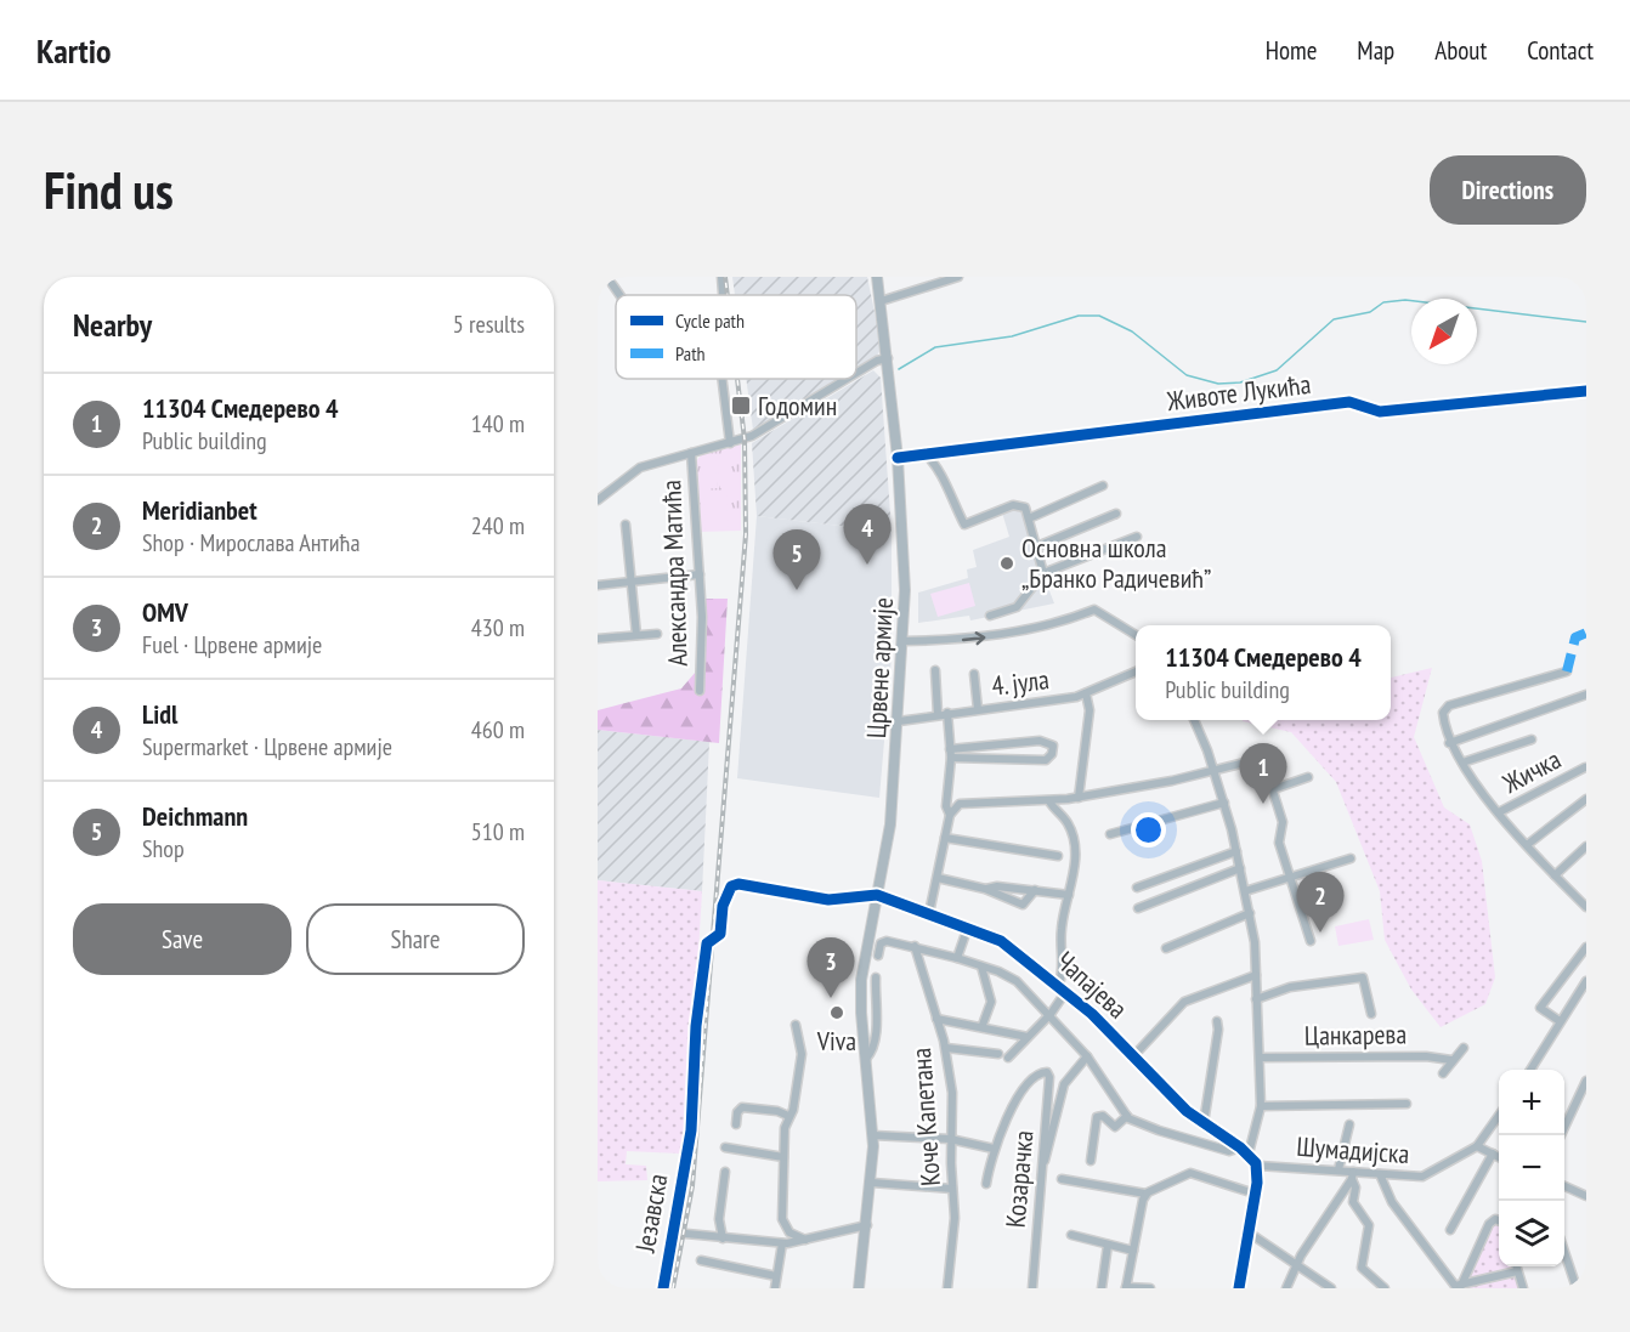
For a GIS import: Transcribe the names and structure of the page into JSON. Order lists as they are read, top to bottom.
{
  "streets": {
    "main road": ["Црвене армије"],
    "street": [
      "Животе Лукића",
      "Александра Матића",
      "4. јула",
      "Жичка",
      "Чапајева",
      "Цанкарева",
      "Коче Капетана",
      "Шумадијска",
      "Козарачка",
      "Језавска"
    ]
  },
  "crossings": [
    ["Животе Лукића", "Црвене армије"],
    ["Црвене армије", "4. јула"],
    ["Црвене армије", "Чапајева"],
    ["Црвене армије", "Језавска"],
    ["Чапајева", "Шумадијска"],
    ["Чапајева", "Језавска"]
  ],
  "places": {
    "transit": ["Годомин"],
    "other": ["Основна школа „Бранко Радичевић”", "Viva"]
  },
  "legend": ["Cycle path", "Path"],
  "north": "bottom left",
  "page": {
    "header": "Kartio",
    "nav": [
      "Home",
      "Map",
      "About",
      "Contact"
    ],
    "buttons": [
      "Directions",
      ["Save", "Share"]
    ],
    "title": "Find us",
    "heading": ["Nearby", "5 results"],
    "list": [
      {
        "mark": "1",
        "name": "11304 Смедерево 4",
        "note": "Public building",
        "value": "140 m"
      },
      {
        "mark": "2",
        "name": "Meridianbet",
        "note": "Shop · Мирослава Антића",
        "value": "240 m"
      },
      {
        "mark": "3",
        "name": "OMV",
        "note": "Fuel · Црвене армије",
        "value": "430 m"
      },
      {
        "mark": "4",
        "name": "Lidl",
        "note": "Supermarket · Црвене армије",
        "value": "460 m"
      },
      {
        "mark": "5",
        "name": "Deichmann",
        "note": "Shop",
        "value": "510 m"
      }
    ],
    "pins": [
      "4",
      "5",
      "1",
      "2",
      "3"
    ],
    "popup": ["11304 Смедерево 4", "Public building"],
    "map_buttons": ["+", "−"]
  }
}
